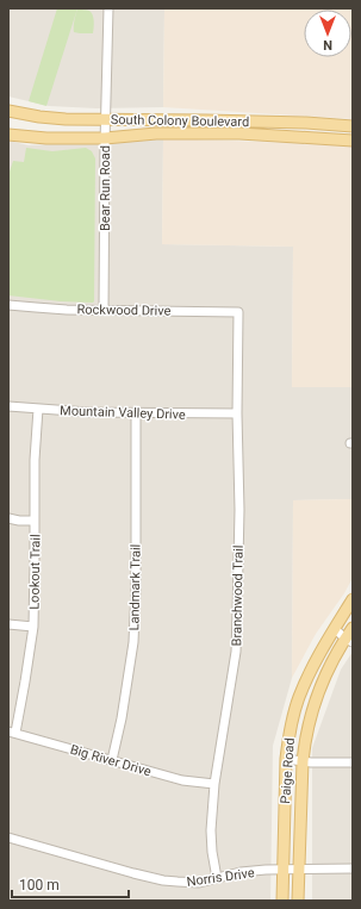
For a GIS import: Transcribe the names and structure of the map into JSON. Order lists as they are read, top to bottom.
{
  "streets": {
    "main road": ["South Colony Boulevard", "Paige Road"],
    "street": [
      "Bear Run Road",
      "Rockwood Drive",
      "Mountain Valley Drive",
      "Lookout Trail",
      "Landmark Trail",
      "Branchwood Trail",
      "Big River Drive",
      "Norris Drive"
    ]
  },
  "crossings": [
    ["South Colony Boulevard", "Bear Run Road"],
    ["Bear Run Road", "Rockwood Drive"],
    ["Rockwood Drive", "Branchwood Trail"],
    ["Mountain Valley Drive", "Lookout Trail"],
    ["Mountain Valley Drive", "Landmark Trail"],
    ["Mountain Valley Drive", "Branchwood Trail"],
    ["Lookout Trail", "Big River Drive"],
    ["Landmark Trail", "Big River Drive"],
    ["Branchwood Trail", "Big River Drive"],
    ["Branchwood Trail", "Norris Drive"],
    ["Paige Road", "Norris Drive"]
  ],
  "scale_bar": "100 m",
  "north": "bottom"
}
